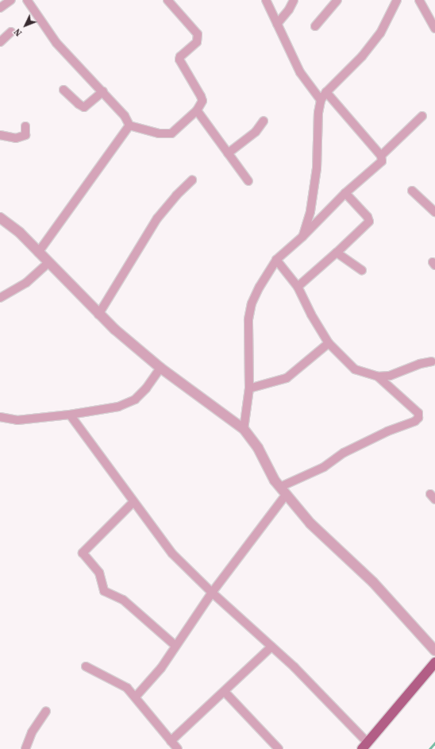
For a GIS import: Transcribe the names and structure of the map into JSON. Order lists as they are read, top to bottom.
{
  "north": "bottom left"
}
